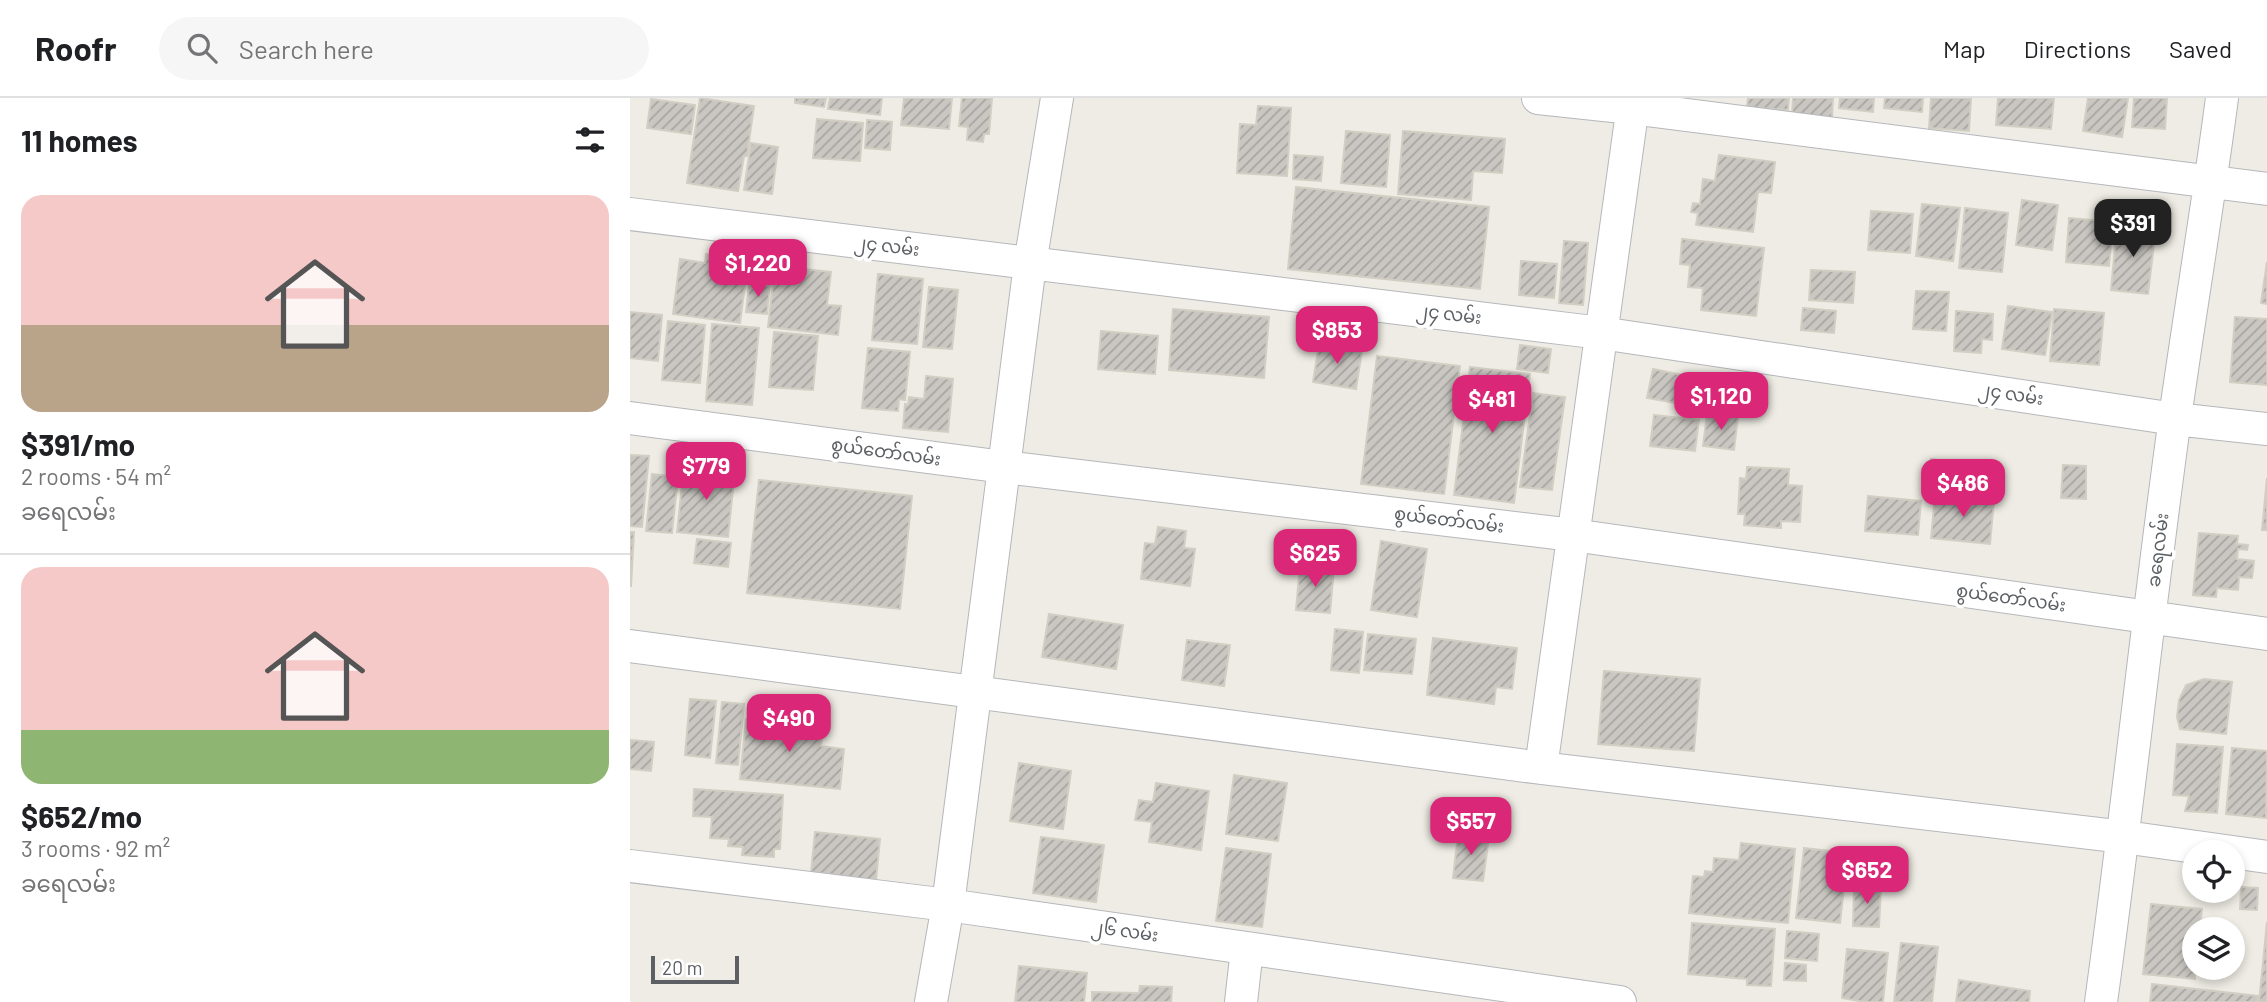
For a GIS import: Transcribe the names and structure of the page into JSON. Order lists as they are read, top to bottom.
{
  "streets": {
    "street": [
      "၂၄ လမ်း",
      "စွယ်တော်လမ်း",
      "ခရေလမ်း",
      "၂၆ လမ်း"
    ]
  },
  "crossings": [
    ["၂၄ လမ်း", "ခရေလမ်း"],
    ["စွယ်တော်လမ်း", "ခရေလမ်း"]
  ],
  "scale_bar": "20 m",
  "page": {
    "header": "Roofr",
    "search": "Search here",
    "nav": ["Map", "Directions", "Saved"],
    "heading": "11 homes",
    "list": [
      {
        "name": "$391/mo",
        "note": "2 rooms · 54 m² · ခရေလမ်း"
      },
      {
        "name": "$652/mo",
        "note": "3 rooms · 92 m² · ခရေလမ်း"
      }
    ],
    "price": [
      "$391",
      "$1,220",
      "$853",
      "$1,120",
      "$481",
      "$779",
      "$486",
      "$625",
      "$490",
      "$557",
      "$652"
    ],
    "scale": "20 m"
  }
}
